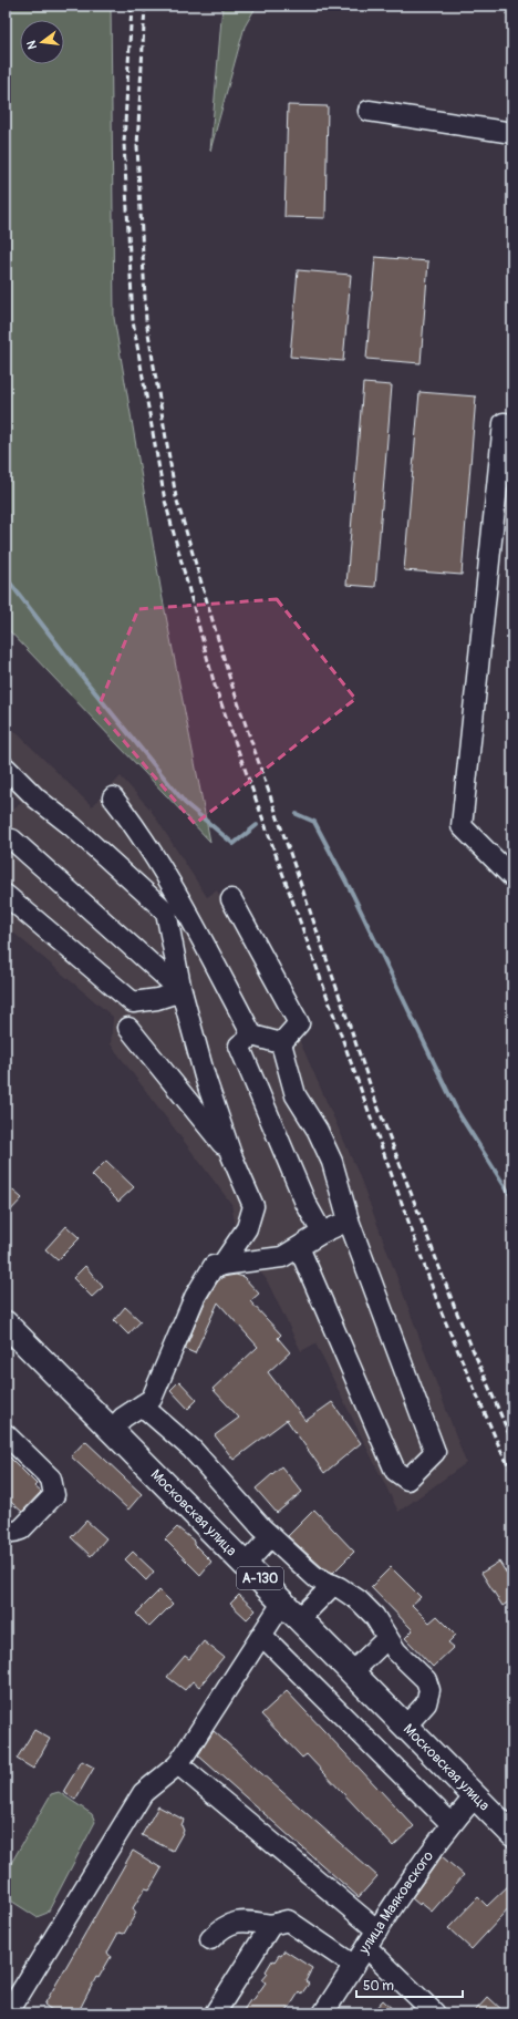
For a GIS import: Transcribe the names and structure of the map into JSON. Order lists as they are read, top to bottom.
{
  "streets": {
    "main road": ["Московская улица", "А-130"],
    "street": ["улица Маяковского"]
  },
  "crossings": [
    ["Московская улица", "улица Маяковского"]
  ],
  "scale_bar": "50 m",
  "north": "left"
}
